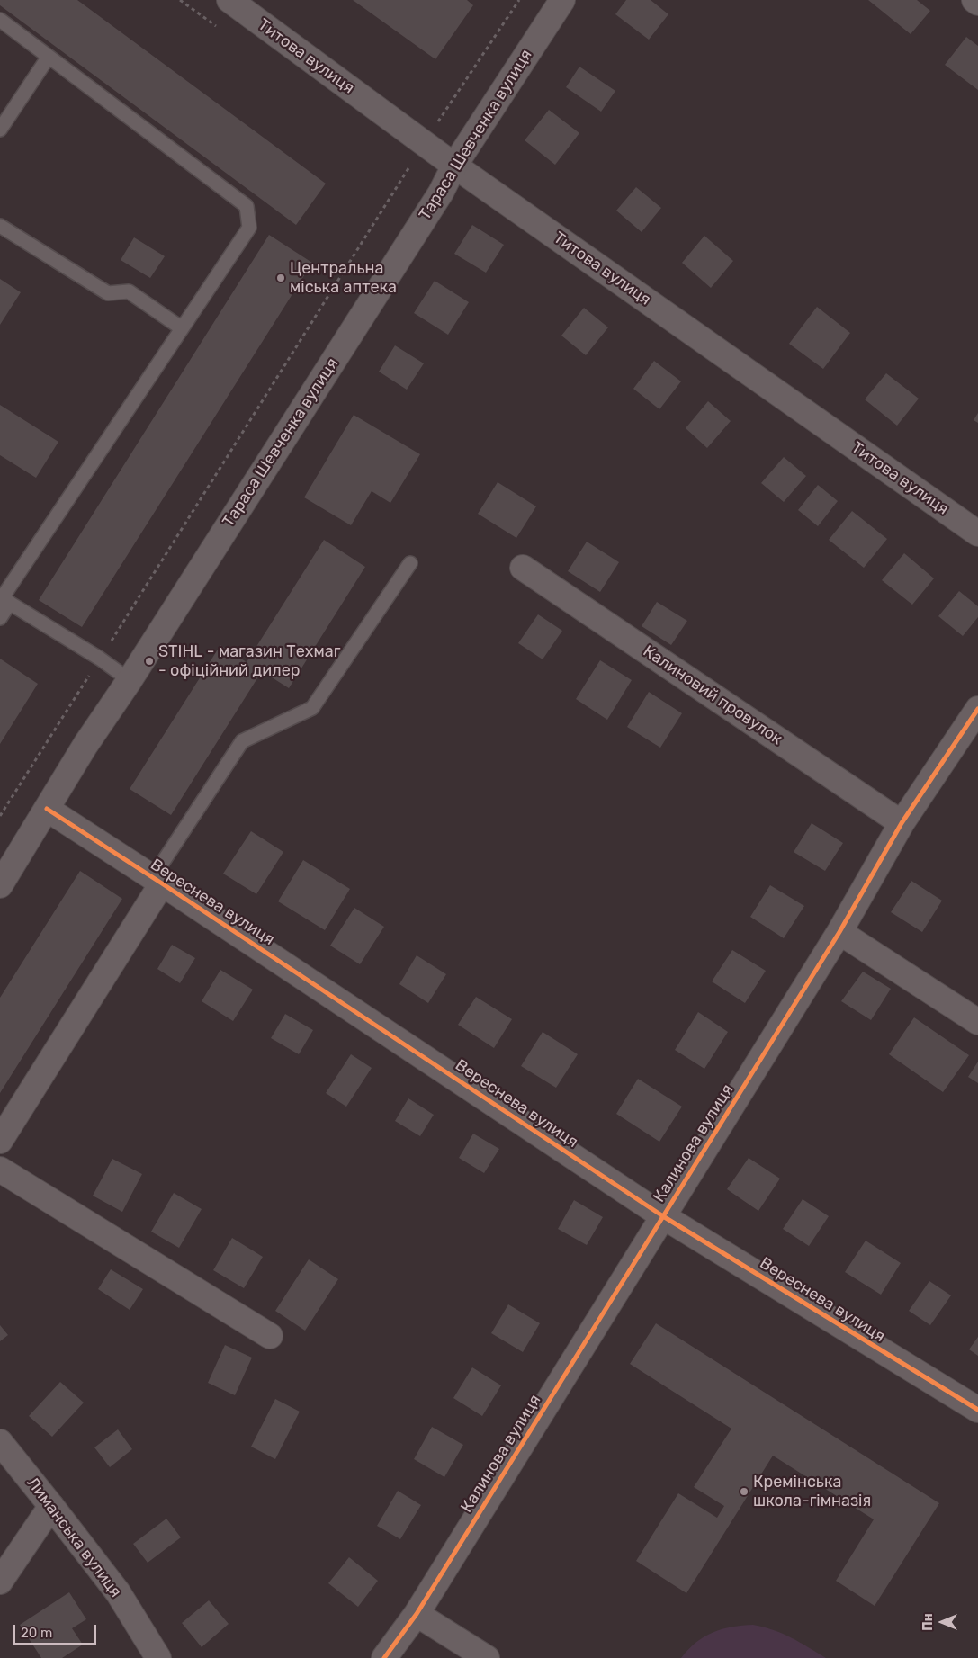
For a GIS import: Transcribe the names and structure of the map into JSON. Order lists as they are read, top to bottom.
{
  "streets": {
    "street": [
      "Титова вулиця",
      "Тараса Шевченка вулиця",
      "Калиновий провулок",
      "Вереснева вулиця",
      "Калинова вулиця",
      "Лиманська вулиця"
    ]
  },
  "crossings": [
    ["Титова вулиця", "Тараса Шевченка вулиця"],
    ["Тараса Шевченка вулиця", "Вереснева вулиця"],
    ["Калиновий провулок", "Калинова вулиця"],
    ["Вереснева вулиця", "Калинова вулиця"]
  ],
  "places": ["Центральна міська аптека", "STIHL - магазин Техмаг - офіційний дилер", "Кремінська школа-гімназія"],
  "scale_bar": "20 m",
  "north": "left"
}
